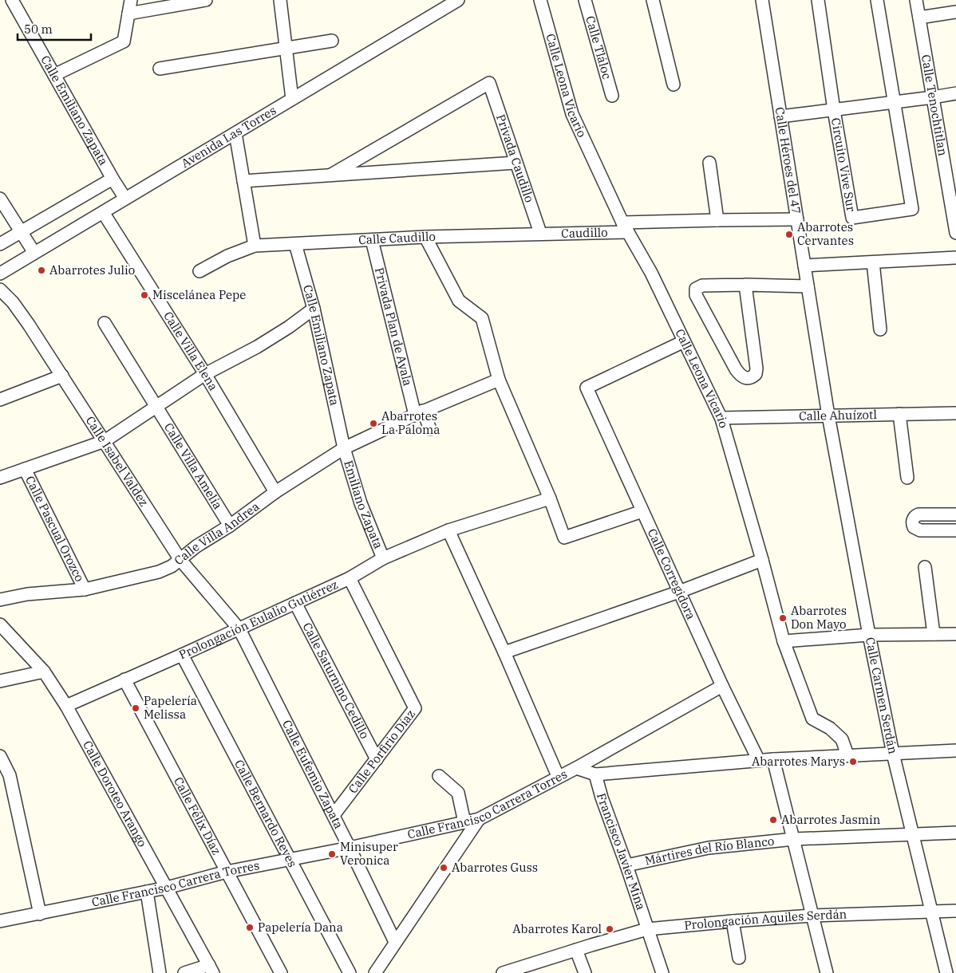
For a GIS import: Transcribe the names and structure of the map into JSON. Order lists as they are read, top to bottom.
{
  "streets": {
    "street": [
      "Calle Tláloc",
      "Calle Leona Vicario",
      "Calle Tenochtitlan",
      "Calle Emiliano Zapata",
      "Avenida Las Torres",
      "Privada Caudillo",
      "Calle Héroes del 47",
      "Circuito Vive Sur",
      "Caudillo",
      "Calle Caudillo",
      "Privada Plan de Ayala",
      "Calle Villa Elena",
      "Calle Ahuízotl",
      "Calle Isabel Valdez",
      "Calle Villa Amelía",
      "Emiliano Zapata",
      "Calle Pascual Orozco",
      "Calle Villa Andrea",
      "Calle Corregidora",
      "Prolongación Eulalio Gutiérrez",
      "Calle Saturnino Cedillo",
      "Calle Carmen Serdán",
      "Calle Porfirio Díaz",
      "Calle Eufemio Zapata",
      "Calle Doroteo Arango",
      "Calle Francisco Carrera Torres",
      "Calle Bernardo Reyes",
      "Calle Félix Díaz",
      "Francisco Javier Mina",
      "Mártires del Río Blanco",
      "Prolongación Aquiles Serdán"
    ]
  },
  "crossings": [
    ["Calle Leona Vicario", "Caudillo"],
    ["Calle Leona Vicario", "Calle Ahuízotl"],
    ["Calle Leona Vicario", "Calle Corregidora"],
    ["Calle Emiliano Zapata", "Avenida Las Torres"],
    ["Calle Emiliano Zapata", "Calle Caudillo"],
    ["Calle Emiliano Zapata", "Emiliano Zapata"],
    ["Calle Emiliano Zapata", "Calle Villa Andrea"],
    ["Avenida Las Torres", "Calle Villa Elena"],
    ["Privada Caudillo", "Caudillo"],
    ["Privada Caudillo", "Calle Caudillo"],
    ["Calle Héroes del 47", "Caudillo"],
    ["Calle Héroes del 47", "Calle Ahuízotl"],
    ["Calle Héroes del 47", "Calle Carmen Serdán"],
    ["Caudillo", "Calle Caudillo"],
    ["Calle Caudillo", "Privada Plan de Ayala"],
    ["Privada Plan de Ayala", "Calle Villa Andrea"],
    ["Calle Villa Elena", "Calle Villa Andrea"],
    ["Calle Ahuízotl", "Calle Carmen Serdán"],
    ["Calle Isabel Valdez", "Calle Villa Andrea"],
    ["Calle Isabel Valdez", "Prolongación Eulalio Gutiérrez"],
    ["Calle Isabel Valdez", "Calle Eufemio Zapata"],
    ["Calle Villa Amelía", "Calle Villa Andrea"],
    ["Emiliano Zapata", "Calle Villa Andrea"],
    ["Emiliano Zapata", "Prolongación Eulalio Gutiérrez"],
    ["Calle Pascual Orozco", "Calle Villa Andrea"],
    ["Calle Corregidora", "Calle Francisco Carrera Torres"],
    ["Prolongación Eulalio Gutiérrez", "Calle Saturnino Cedillo"],
    ["Prolongación Eulalio Gutiérrez", "Calle Porfirio Díaz"],
    ["Prolongación Eulalio Gutiérrez", "Calle Eufemio Zapata"],
    ["Prolongación Eulalio Gutiérrez", "Calle Doroteo Arango"],
    ["Prolongación Eulalio Gutiérrez", "Calle Bernardo Reyes"],
    ["Prolongación Eulalio Gutiérrez", "Calle Félix Díaz"],
    ["Calle Saturnino Cedillo", "Calle Porfirio Díaz"],
    ["Calle Carmen Serdán", "Mártires del Río Blanco"],
    ["Calle Carmen Serdán", "Prolongación Aquiles Serdán"],
    ["Calle Porfirio Díaz", "Calle Eufemio Zapata"],
    ["Calle Eufemio Zapata", "Calle Francisco Carrera Torres"],
    ["Calle Doroteo Arango", "Calle Francisco Carrera Torres"],
    ["Calle Francisco Carrera Torres", "Calle Bernardo Reyes"],
    ["Calle Francisco Carrera Torres", "Calle Félix Díaz"],
    ["Francisco Javier Mina", "Mártires del Río Blanco"],
    ["Francisco Javier Mina", "Prolongación Aquiles Serdán"]
  ],
  "places": [
    "Abarrotes Cervantes",
    "Abarrotes Julio",
    "Miscelánea Pepe",
    "Abarrotes La Paloma",
    "Abarrotes Don Mayo",
    "Papelería Melissa",
    "Abarrotes Marys",
    "Abarrotes Jasmin",
    "Minisuper Veronica",
    "Abarrotes Guss",
    "Papelería Dana",
    "Abarrotes Karol"
  ],
  "scale_bar": "50 m"
}
